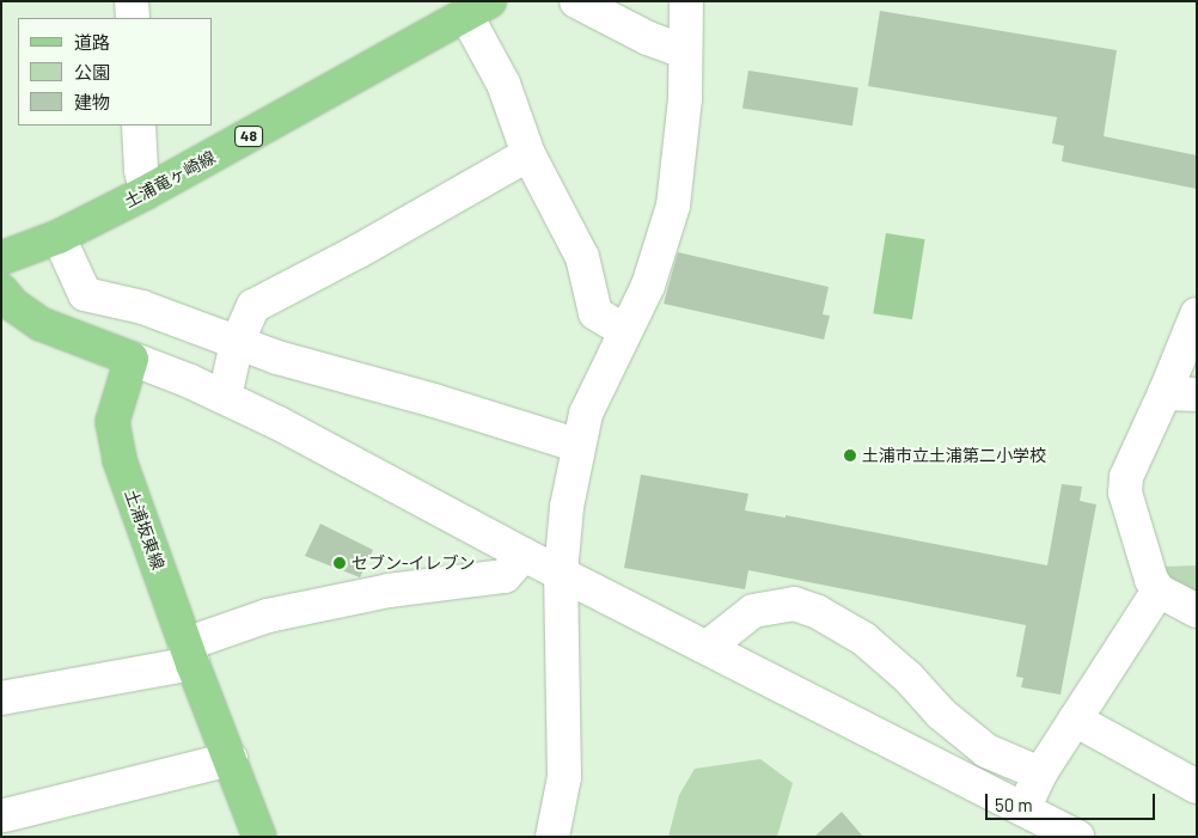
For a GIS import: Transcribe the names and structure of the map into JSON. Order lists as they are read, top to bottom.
{
  "streets": {
    "main road": ["48", "土浦竜ヶ崎線", "土浦坂東線"]
  },
  "places": ["土浦市立土浦第二小学校", "セブン-イレブン"],
  "legend": ["道路", "公園", "建物"],
  "scale_bar": "50 m"
}
